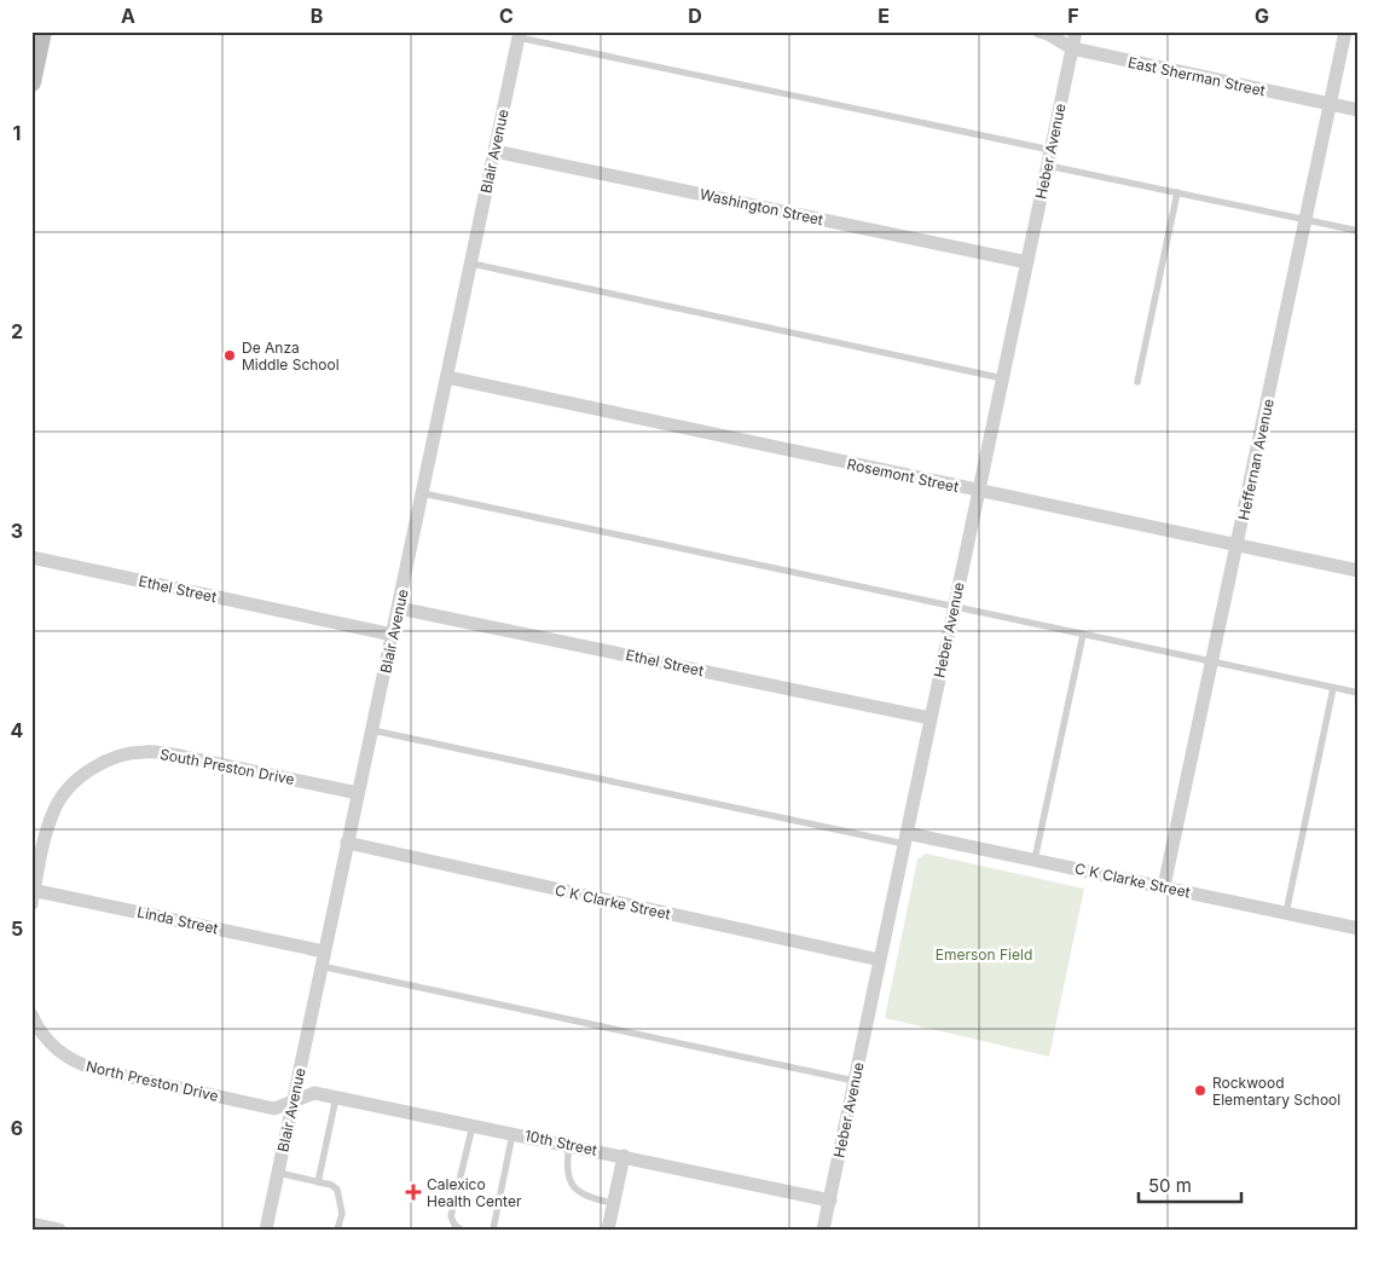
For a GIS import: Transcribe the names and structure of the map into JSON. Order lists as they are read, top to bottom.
{
  "streets": {
    "street": [
      "East Sherman Street",
      "Blair Avenue",
      "Heber Avenue",
      "Washington Street",
      "Heffernan Avenue",
      "Rosemont Street",
      "Ethel Street",
      "South Preston Drive",
      "C K Clarke Street",
      "Linda Street",
      "North Preston Drive",
      "10th Street"
    ]
  },
  "crossings": [
    ["East Sherman Street", "Heber Avenue"],
    ["East Sherman Street", "Heffernan Avenue"],
    ["Blair Avenue", "Washington Street"],
    ["Blair Avenue", "Rosemont Street"],
    ["Blair Avenue", "Ethel Street"],
    ["Blair Avenue", "South Preston Drive"],
    ["Blair Avenue", "C K Clarke Street"],
    ["Blair Avenue", "Linda Street"],
    ["Blair Avenue", "North Preston Drive"],
    ["Blair Avenue", "10th Street"],
    ["Heber Avenue", "Washington Street"],
    ["Heber Avenue", "Rosemont Street"],
    ["Heber Avenue", "Ethel Street"],
    ["Heber Avenue", "C K Clarke Street"],
    ["Heber Avenue", "10th Street"],
    ["Heffernan Avenue", "Rosemont Street"],
    ["Heffernan Avenue", "C K Clarke Street"],
    ["South Preston Drive", "Linda Street"],
    ["North Preston Drive", "10th Street"]
  ],
  "parks": ["Emerson Field"],
  "places": {
    "other": ["De Anza Middle School", "Rockwood Elementary School"],
    "health": ["Calexico Health Center"]
  },
  "scale_bar": "50 m",
  "grid": {
    "columns": [
      "A",
      "B",
      "C",
      "D",
      "E",
      "F",
      "G"
    ],
    "rows": [
      "1",
      "2",
      "3",
      "4",
      "5",
      "6"
    ]
  }
}
